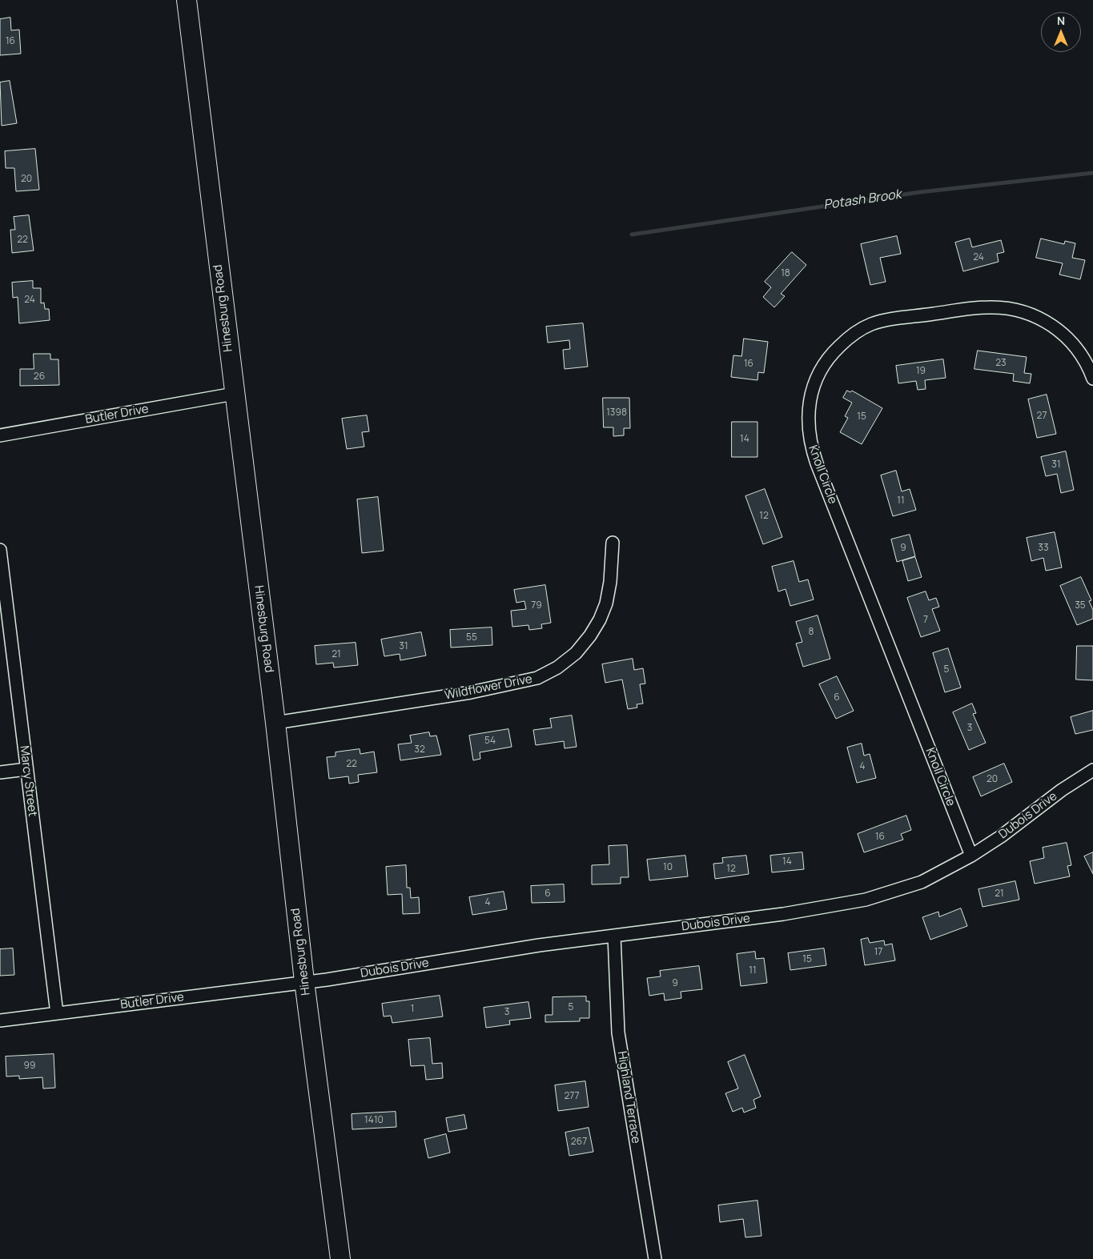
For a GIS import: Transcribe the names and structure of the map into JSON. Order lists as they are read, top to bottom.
{
  "streets": {
    "main road": ["Hinesburg Road"],
    "street": [
      "Butler Drive",
      "Knoll Circle",
      "Wildflower Drive",
      "Marcy Street",
      "Dubois Drive",
      "Highland Terrace"
    ]
  },
  "crossings": [
    ["Hinesburg Road", "Butler Drive"],
    ["Hinesburg Road", "Wildflower Drive"],
    ["Hinesburg Road", "Dubois Drive"],
    ["Butler Drive", "Marcy Street"],
    ["Butler Drive", "Dubois Drive"],
    ["Knoll Circle", "Dubois Drive"],
    ["Dubois Drive", "Highland Terrace"]
  ],
  "water": ["Potash Brook"],
  "house_numbers": [
    "16",
    "20",
    "22",
    "24",
    "18",
    "24",
    "23",
    "16",
    "19",
    "26",
    "1398",
    "27",
    "15",
    "14",
    "31",
    "11",
    "12",
    "9",
    "33",
    "79",
    "35",
    "7",
    "8",
    "55",
    "31",
    "21",
    "5",
    "6",
    "3",
    "54",
    "32",
    "22",
    "4",
    "20",
    "16",
    "14",
    "10",
    "12",
    "6",
    "21",
    "4",
    "17",
    "15",
    "11",
    "9",
    "5",
    "1",
    "3",
    "99",
    "277",
    "1410",
    "267"
  ],
  "north": "top"
}
